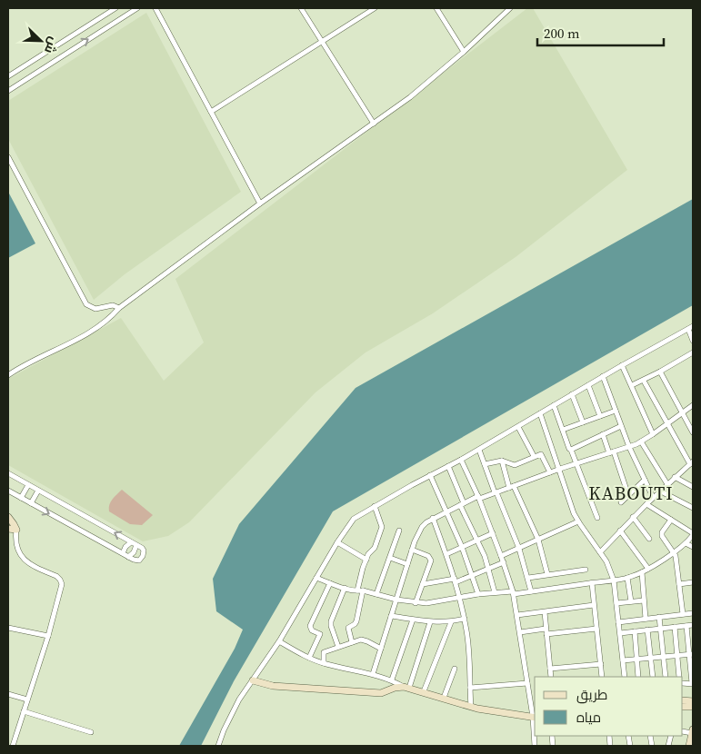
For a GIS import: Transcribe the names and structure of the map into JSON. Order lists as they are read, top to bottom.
{
  "districts": ["KABOUTI"],
  "legend": ["طريق", "مياه"],
  "scale_bar": "200 m",
  "north": "bottom right"
}
